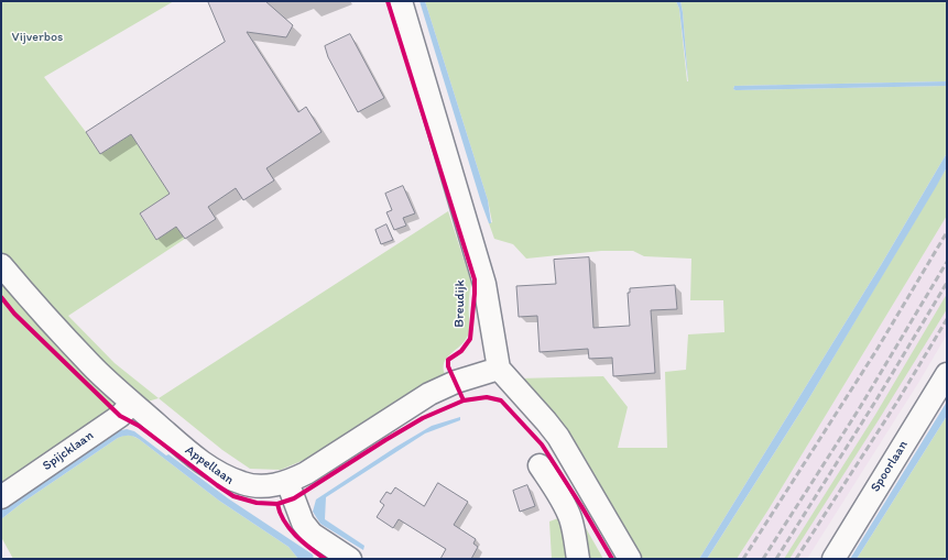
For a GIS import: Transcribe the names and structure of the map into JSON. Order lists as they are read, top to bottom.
{
  "streets": {
    "street": [
      "Breudijk",
      "Spijcklaan",
      "Appellaan",
      "Spoorlaan"
    ]
  },
  "crossings": [
    ["Breudijk", "Appellaan"],
    ["Spijcklaan", "Appellaan"]
  ],
  "parks": ["Vijverbos"]
}
